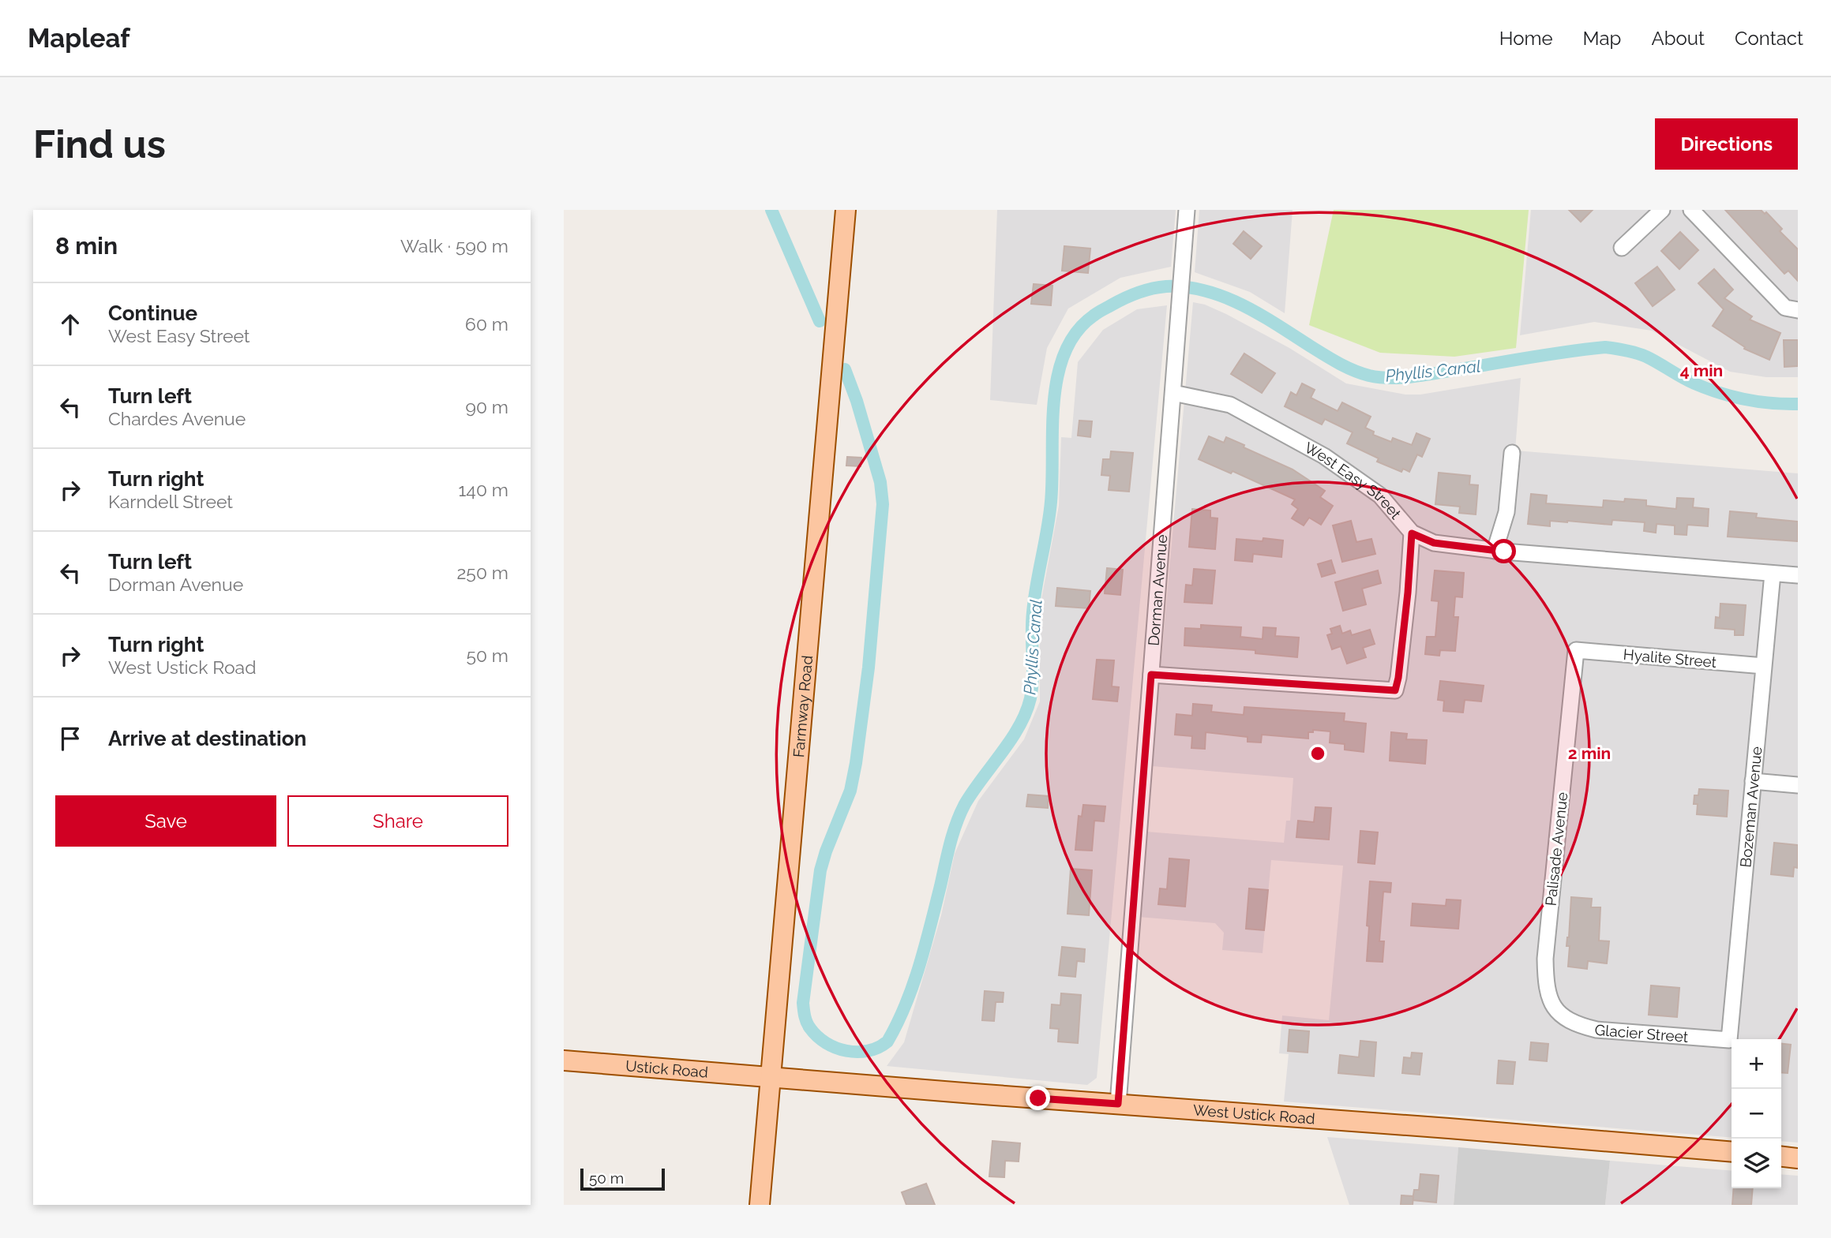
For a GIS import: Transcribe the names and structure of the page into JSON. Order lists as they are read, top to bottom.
{
  "streets": {
    "main road": ["Farmway Road", "Ustick Road", "West Ustick Road"],
    "street": [
      "West Easy Street",
      "Dorman Avenue",
      "Hyalite Street",
      "Bozeman Avenue",
      "Palisade Avenue",
      "Glacier Street"
    ]
  },
  "crossings": [
    ["West Easy Street", "Dorman Avenue"],
    ["West Easy Street", "Bozeman Avenue"],
    ["Dorman Avenue", "West Ustick Road"],
    ["Hyalite Street", "Bozeman Avenue"],
    ["Hyalite Street", "Palisade Avenue"],
    ["Farmway Road", "Ustick Road"],
    ["Farmway Road", "West Ustick Road"],
    ["Bozeman Avenue", "Glacier Street"],
    ["Palisade Avenue", "Glacier Street"],
    ["Ustick Road", "West Ustick Road"]
  ],
  "water": ["Phyllis Canal"],
  "scale_bar": "50 m",
  "page": {
    "header": "Mapleaf",
    "nav": [
      "Home",
      "Map",
      "About",
      "Contact"
    ],
    "buttons": [
      "Directions",
      ["Save", "Share"]
    ],
    "title": "Find us",
    "heading": ["8 min", "Walk · 590 m"],
    "list": [
      ["Continue", "West Easy Street", "60 m"],
      ["Turn left", "Chardes Avenue", "90 m"],
      ["Turn right", "Karndell Street", "140 m"],
      ["Turn left", "Dorman Avenue", "250 m"],
      ["Turn right", "West Ustick Road", "50 m"],
      "Arrive at destination"
    ],
    "map_buttons": ["+", "−"],
    "scale": "50 m"
  },
  "rings": ["4 min", "2 min"]
}
